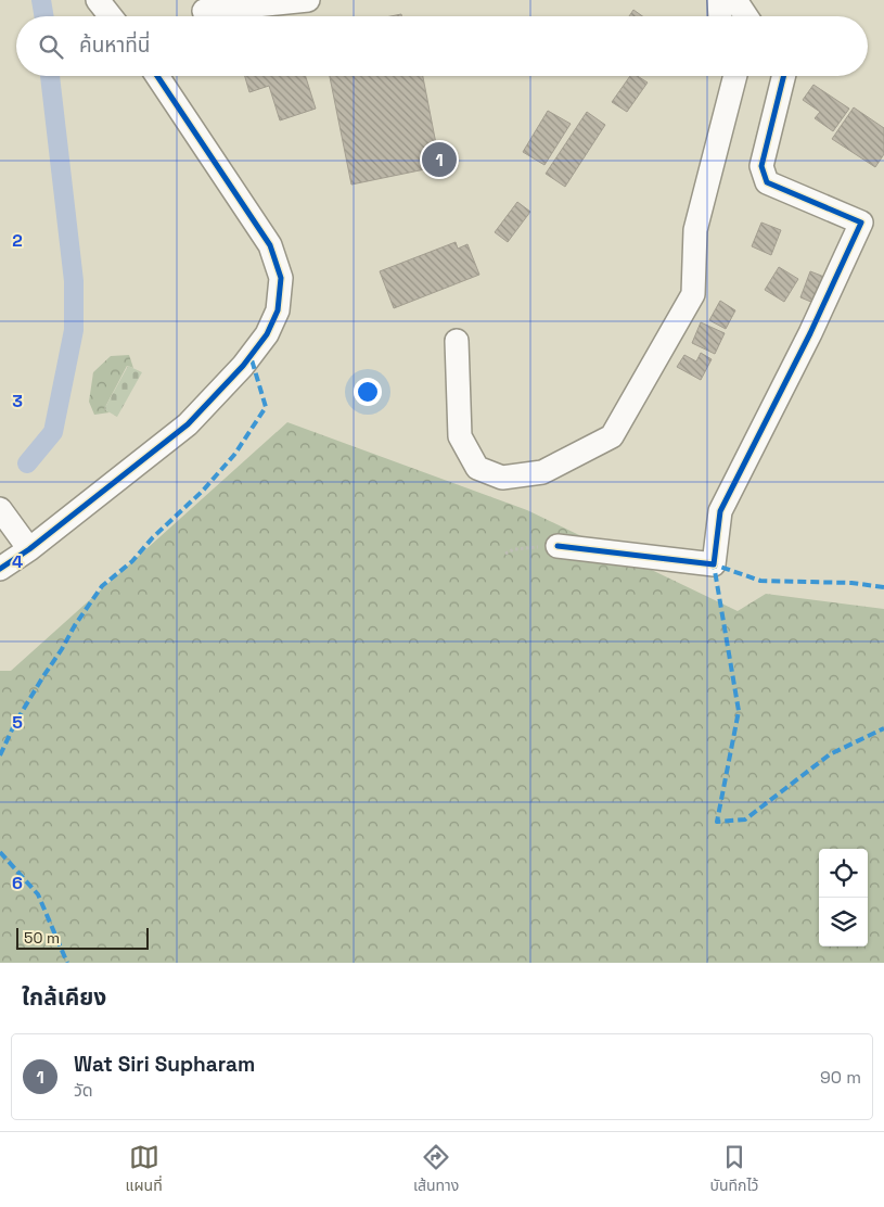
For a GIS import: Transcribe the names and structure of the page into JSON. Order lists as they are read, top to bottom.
{
  "scale_bar": "50 m",
  "page": {
    "search": "ค้นหาที่นี่",
    "pins": "1",
    "scale": "50 m",
    "heading": "ใกล้เคียง",
    "list": [
      {
        "mark": "1",
        "name": "Wat Siri Supharam",
        "note": "วัด",
        "value": "90 m"
      }
    ],
    "nav": ["แผนที่", "เส้นทาง", "บันทึกไว้"]
  },
  "grid": {
    "rows": [
      "2",
      "3",
      "4",
      "5",
      "6"
    ]
  }
}
